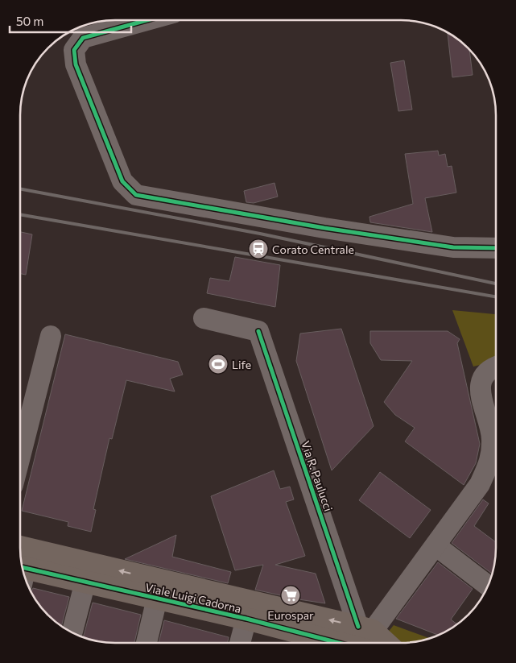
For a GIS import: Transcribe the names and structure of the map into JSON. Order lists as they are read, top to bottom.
{
  "streets": {
    "main road": ["Viale Luigi Cadorna"],
    "street": ["Via R. Paulucci"]
  },
  "crossings": [
    ["Via R. Paulucci", "Viale Luigi Cadorna"]
  ],
  "places": {
    "station": ["Corato Centrale"],
    "sports": ["Life"],
    "supermarket": ["Eurospar"]
  },
  "scale_bar": "50 m"
}
